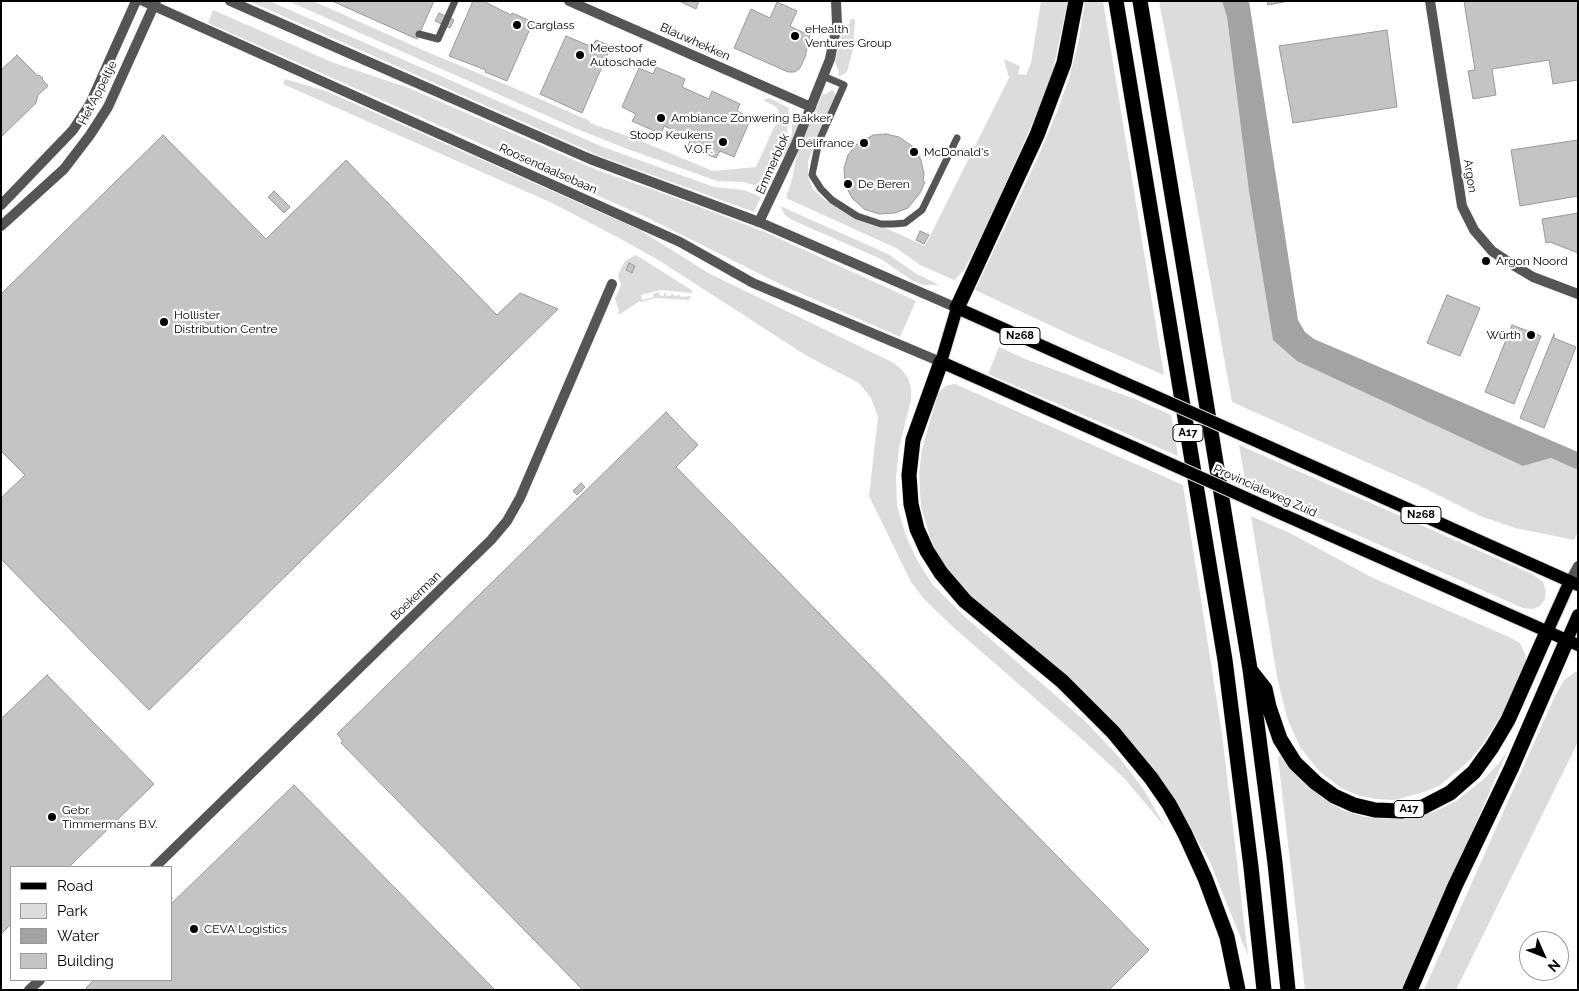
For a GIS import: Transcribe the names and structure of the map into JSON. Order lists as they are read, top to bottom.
{
  "streets": {
    "highway": ["A17"],
    "main road": ["N268", "Provincialeweg Zuid"],
    "street": [
      "Blauwhekken",
      "Het Appeltje",
      "Emmerblok",
      "Roosendaalsebaan",
      "Argon",
      "Boekerman"
    ]
  },
  "crossings": [
    ["Blauwhekken", "Emmerblok"],
    ["Het Appeltje", "Roosendaalsebaan"],
    ["Emmerblok", "Roosendaalsebaan"],
    ["Roosendaalsebaan", "N268"],
    ["Roosendaalsebaan", "Provincialeweg Zuid"],
    ["A17", "Provincialeweg Zuid"]
  ],
  "places": [
    "Carglass",
    "eHealth Ventures Group",
    "Meestoof Autoschade",
    "Ambiance Zonwering Bakker",
    "Stoop Keukens V.O.F.",
    "Délifrance",
    "McDonald's",
    "De Beren",
    "Argon Noord",
    "Hollister Distribution Centre",
    "Würth",
    "Gebr. Timmermans B.V.",
    "CEVA Logistics"
  ],
  "legend": [
    "Road",
    "Park",
    "Water",
    "Building"
  ],
  "north": "bottom right"
}
